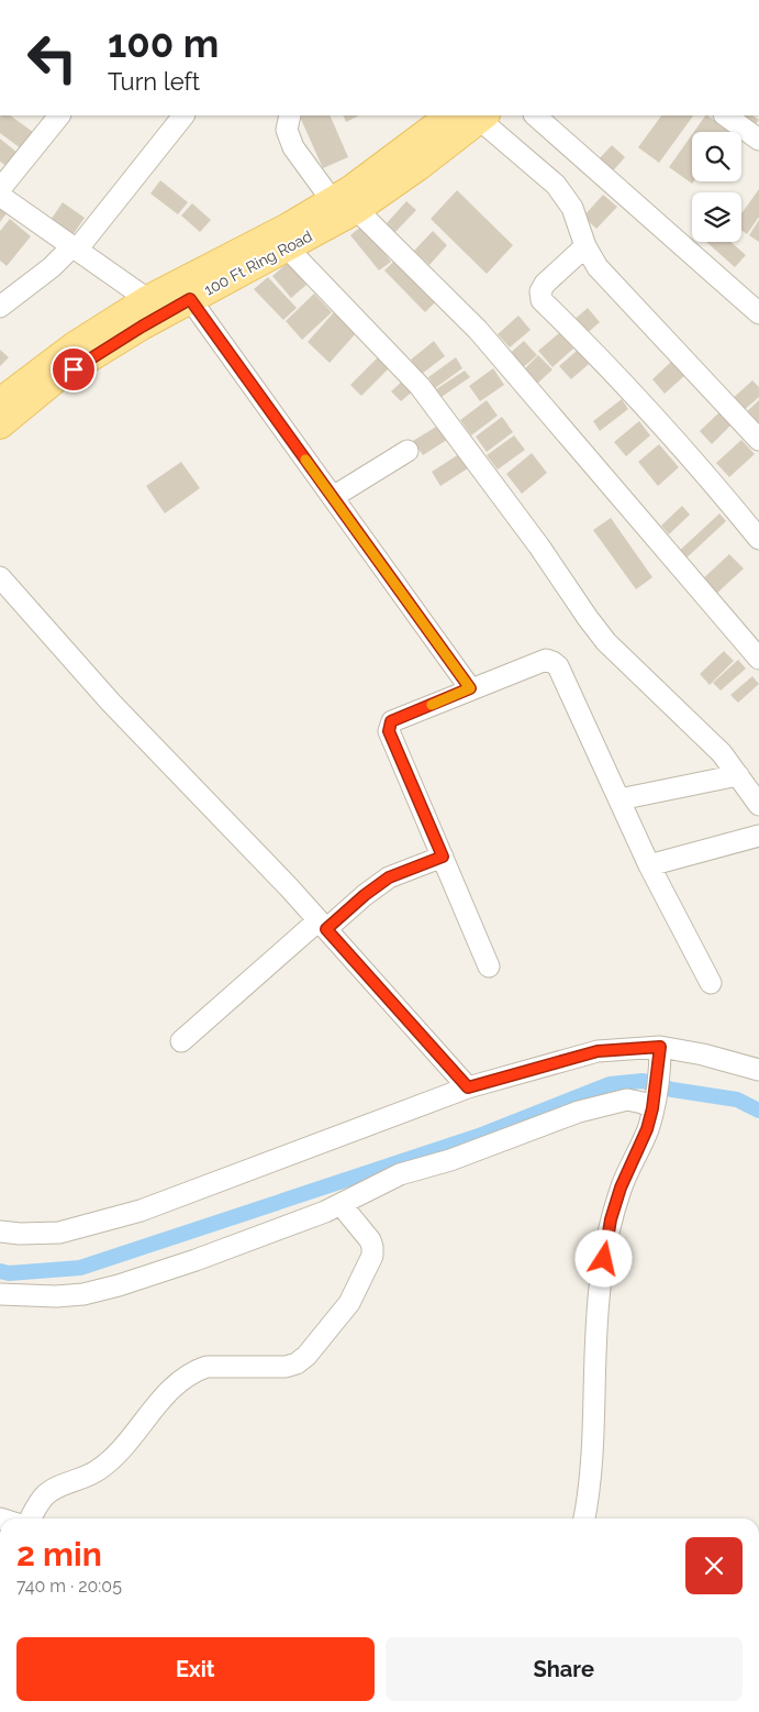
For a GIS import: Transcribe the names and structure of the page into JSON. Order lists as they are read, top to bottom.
{
  "streets": {
    "main road": ["100 Ft Ring Road"]
  },
  "page": {
    "turn": ["100 m", "Turn left"],
    "heading": ["2 min", "740 m · 20:05"],
    "buttons": ["Exit", "Share"]
  }
}
